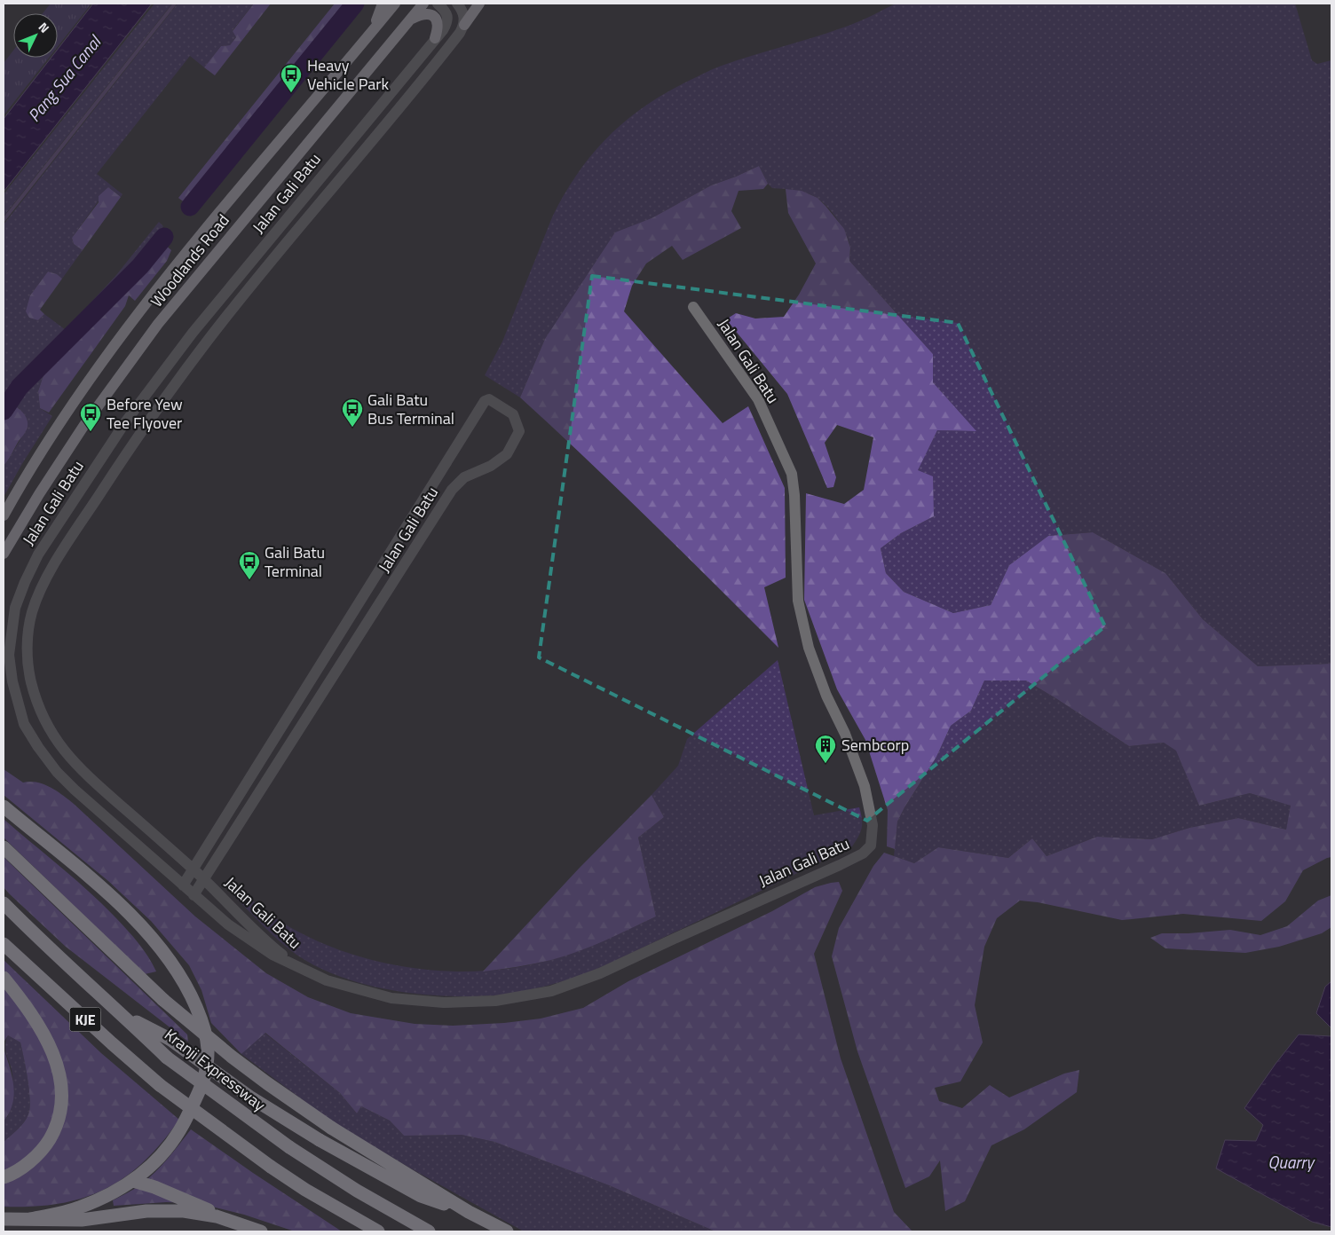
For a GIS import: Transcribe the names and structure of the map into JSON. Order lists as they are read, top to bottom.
{
  "streets": {
    "highway": ["KJE", "Kranji Expressway"],
    "main road": ["Woodlands Road"],
    "street": ["Jalan Gali Batu"]
  },
  "water": ["Pang Sua Canal", "Quarry"],
  "places": {
    "bus stop": [
      "Heavy Vehicle Park",
      "Gali Batu Bus Terminal",
      "Before Yew Tee Flyover",
      "Gali Batu Terminal"
    ],
    "building": ["Sembcorp"]
  },
  "north": "top right"
}
